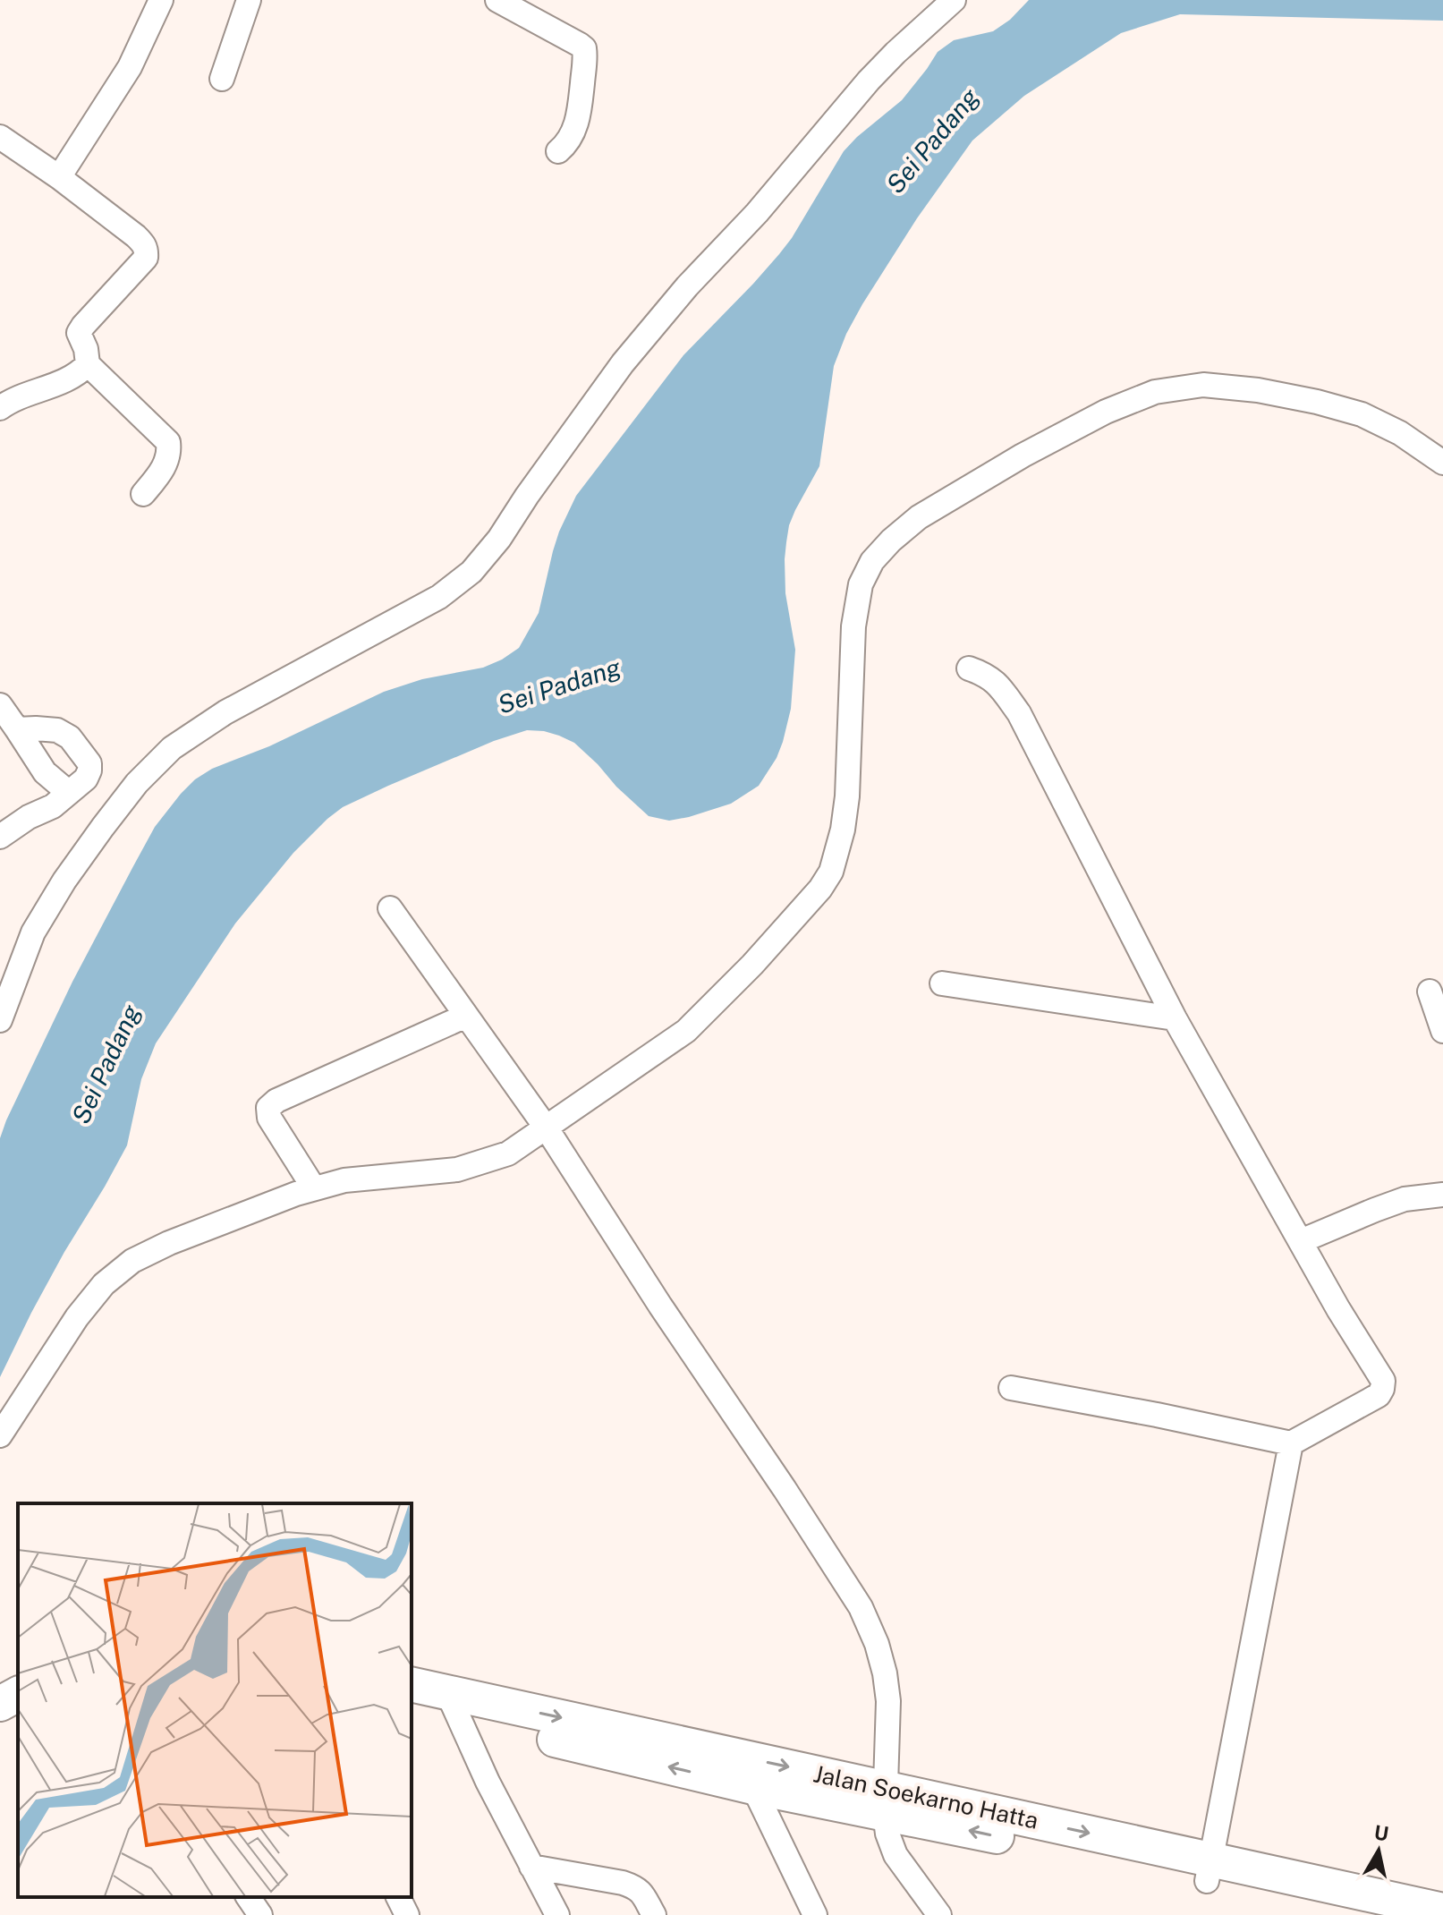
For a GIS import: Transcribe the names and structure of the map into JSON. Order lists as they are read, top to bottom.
{
  "streets": {
    "highway": ["Jalan Soekarno Hatta"]
  },
  "water": ["Sei Padang"],
  "north": "top"
}
